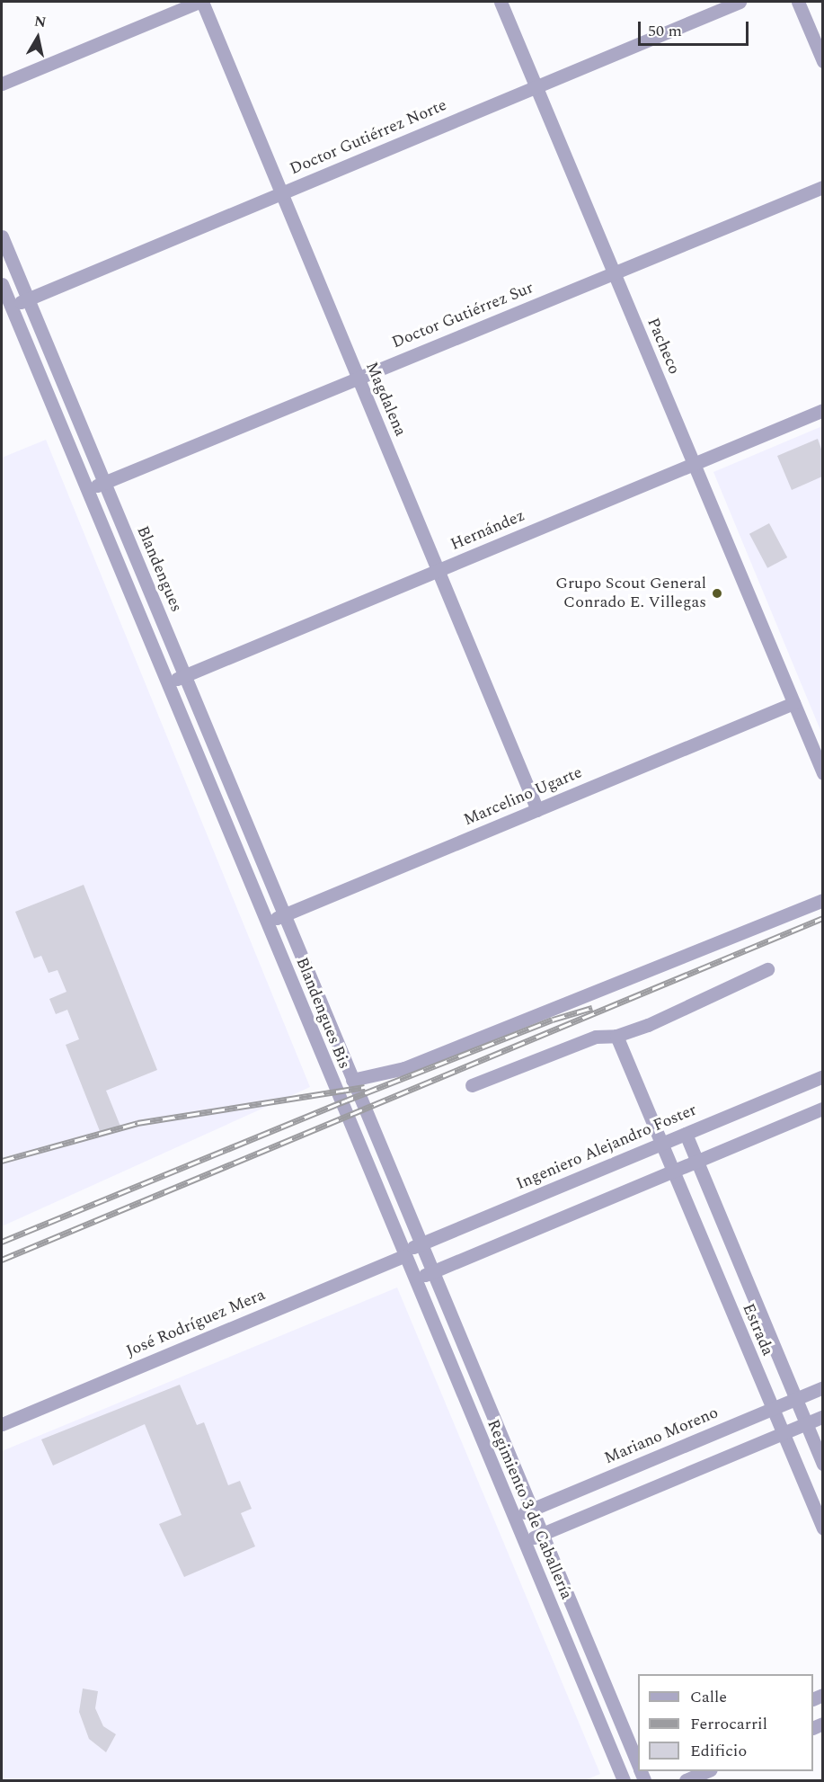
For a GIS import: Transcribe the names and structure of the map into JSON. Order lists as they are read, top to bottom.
{
  "streets": {
    "street": [
      "Doctor Gutiérrez Norte",
      "Doctor Gutiérrez Sur",
      "Pacheco",
      "Magdalena",
      "Hernández",
      "Blandengues",
      "Marcelino Ugarte",
      "Blandengues Bis",
      "Ingeniero Alejandro Foster",
      "José Rodríguez Mera",
      "Estrada",
      "Mariano Moreno",
      "Regimiento 3 de Caballería"
    ]
  },
  "crossings": [
    ["Doctor Gutiérrez Norte", "Pacheco"],
    ["Doctor Gutiérrez Norte", "Magdalena"],
    ["Doctor Gutiérrez Norte", "Blandengues"],
    ["Doctor Gutiérrez Sur", "Pacheco"],
    ["Doctor Gutiérrez Sur", "Magdalena"],
    ["Doctor Gutiérrez Sur", "Blandengues"],
    ["Pacheco", "Hernández"],
    ["Pacheco", "Marcelino Ugarte"],
    ["Magdalena", "Hernández"],
    ["Magdalena", "Marcelino Ugarte"],
    ["Hernández", "Blandengues"],
    ["Blandengues", "Marcelino Ugarte"],
    ["Blandengues", "Blandengues Bis"],
    ["Marcelino Ugarte", "Blandengues Bis"],
    ["Blandengues Bis", "Ingeniero Alejandro Foster"],
    ["Blandengues Bis", "José Rodríguez Mera"],
    ["Blandengues Bis", "Regimiento 3 de Caballería"],
    ["Ingeniero Alejandro Foster", "José Rodríguez Mera"],
    ["Ingeniero Alejandro Foster", "Estrada"],
    ["Ingeniero Alejandro Foster", "Regimiento 3 de Caballería"],
    ["José Rodríguez Mera", "Regimiento 3 de Caballería"],
    ["Estrada", "Mariano Moreno"],
    ["Mariano Moreno", "Regimiento 3 de Caballería"]
  ],
  "places": ["Grupo Scout General Conrado E. Villegas"],
  "legend": ["Calle", "Ferrocarril", "Edificio"],
  "scale_bar": "50 m",
  "north": "top"
}
